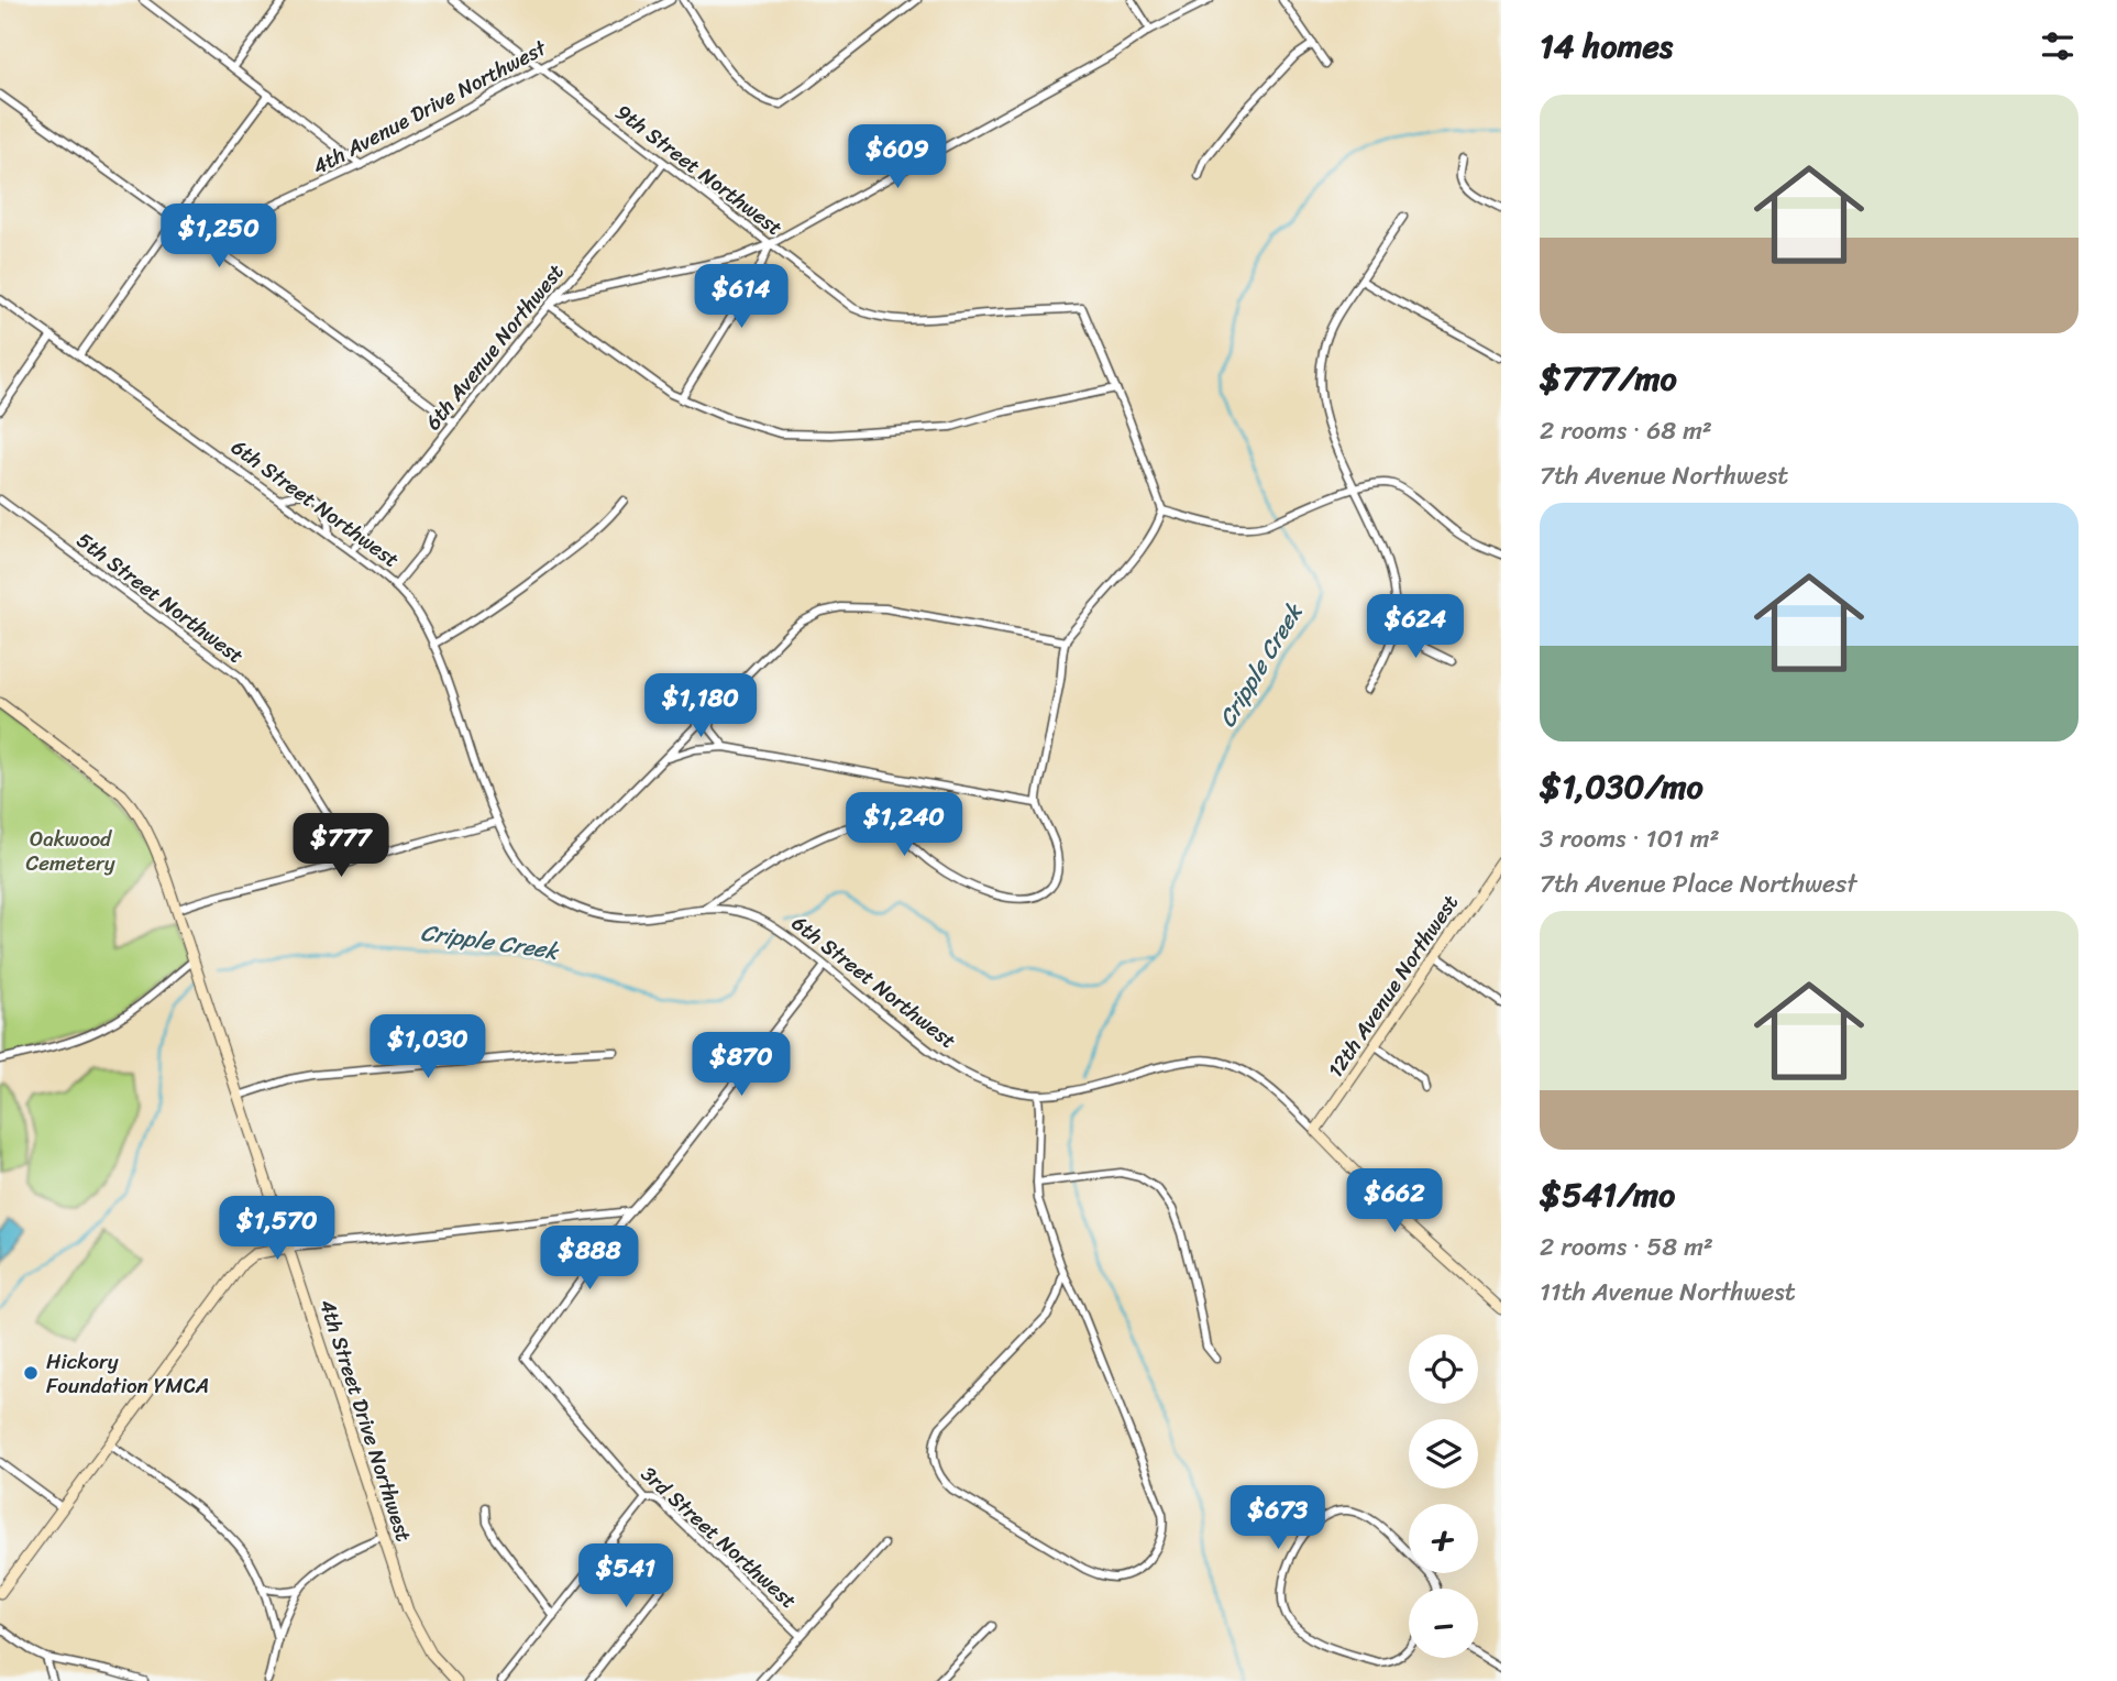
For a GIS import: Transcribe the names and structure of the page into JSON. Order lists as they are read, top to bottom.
{
  "streets": {
    "main road": ["6th Street Northwest", "12th Avenue Northwest", "4th Street Drive Northwest"],
    "street": [
      "4th Avenue Drive Northwest",
      "9th Street Northwest",
      "6th Avenue Northwest",
      "5th Street Northwest",
      "3rd Street Northwest"
    ]
  },
  "crossings": [
    ["4th Avenue Drive Northwest", "9th Street Northwest"],
    ["9th Street Northwest", "6th Avenue Northwest"],
    ["6th Avenue Northwest", "6th Street Northwest"],
    ["6th Street Northwest", "12th Avenue Northwest"]
  ],
  "water": ["Cripple Creek"],
  "parks": ["Oakwood Cemetery"],
  "places": ["Hickory Foundation YMCA"],
  "page": {
    "heading": "14 homes",
    "list": [
      {
        "name": "$777/mo",
        "note": "2 rooms · 68 m² · 7th Avenue Northwest"
      },
      {
        "name": "$1,030/mo",
        "note": "3 rooms · 101 m² · 7th Avenue Place Northwest"
      },
      {
        "name": "$541/mo",
        "note": "2 rooms · 58 m² · 11th Avenue Northwest"
      }
    ],
    "price": [
      "$609",
      "$1,250",
      "$614",
      "$624",
      "$1,180",
      "$1,240",
      "$777",
      "$1,030",
      "$870",
      "$662",
      "$1,570",
      "$888",
      "$673",
      "$541"
    ],
    "map_buttons": ["+", "−"]
  }
}
